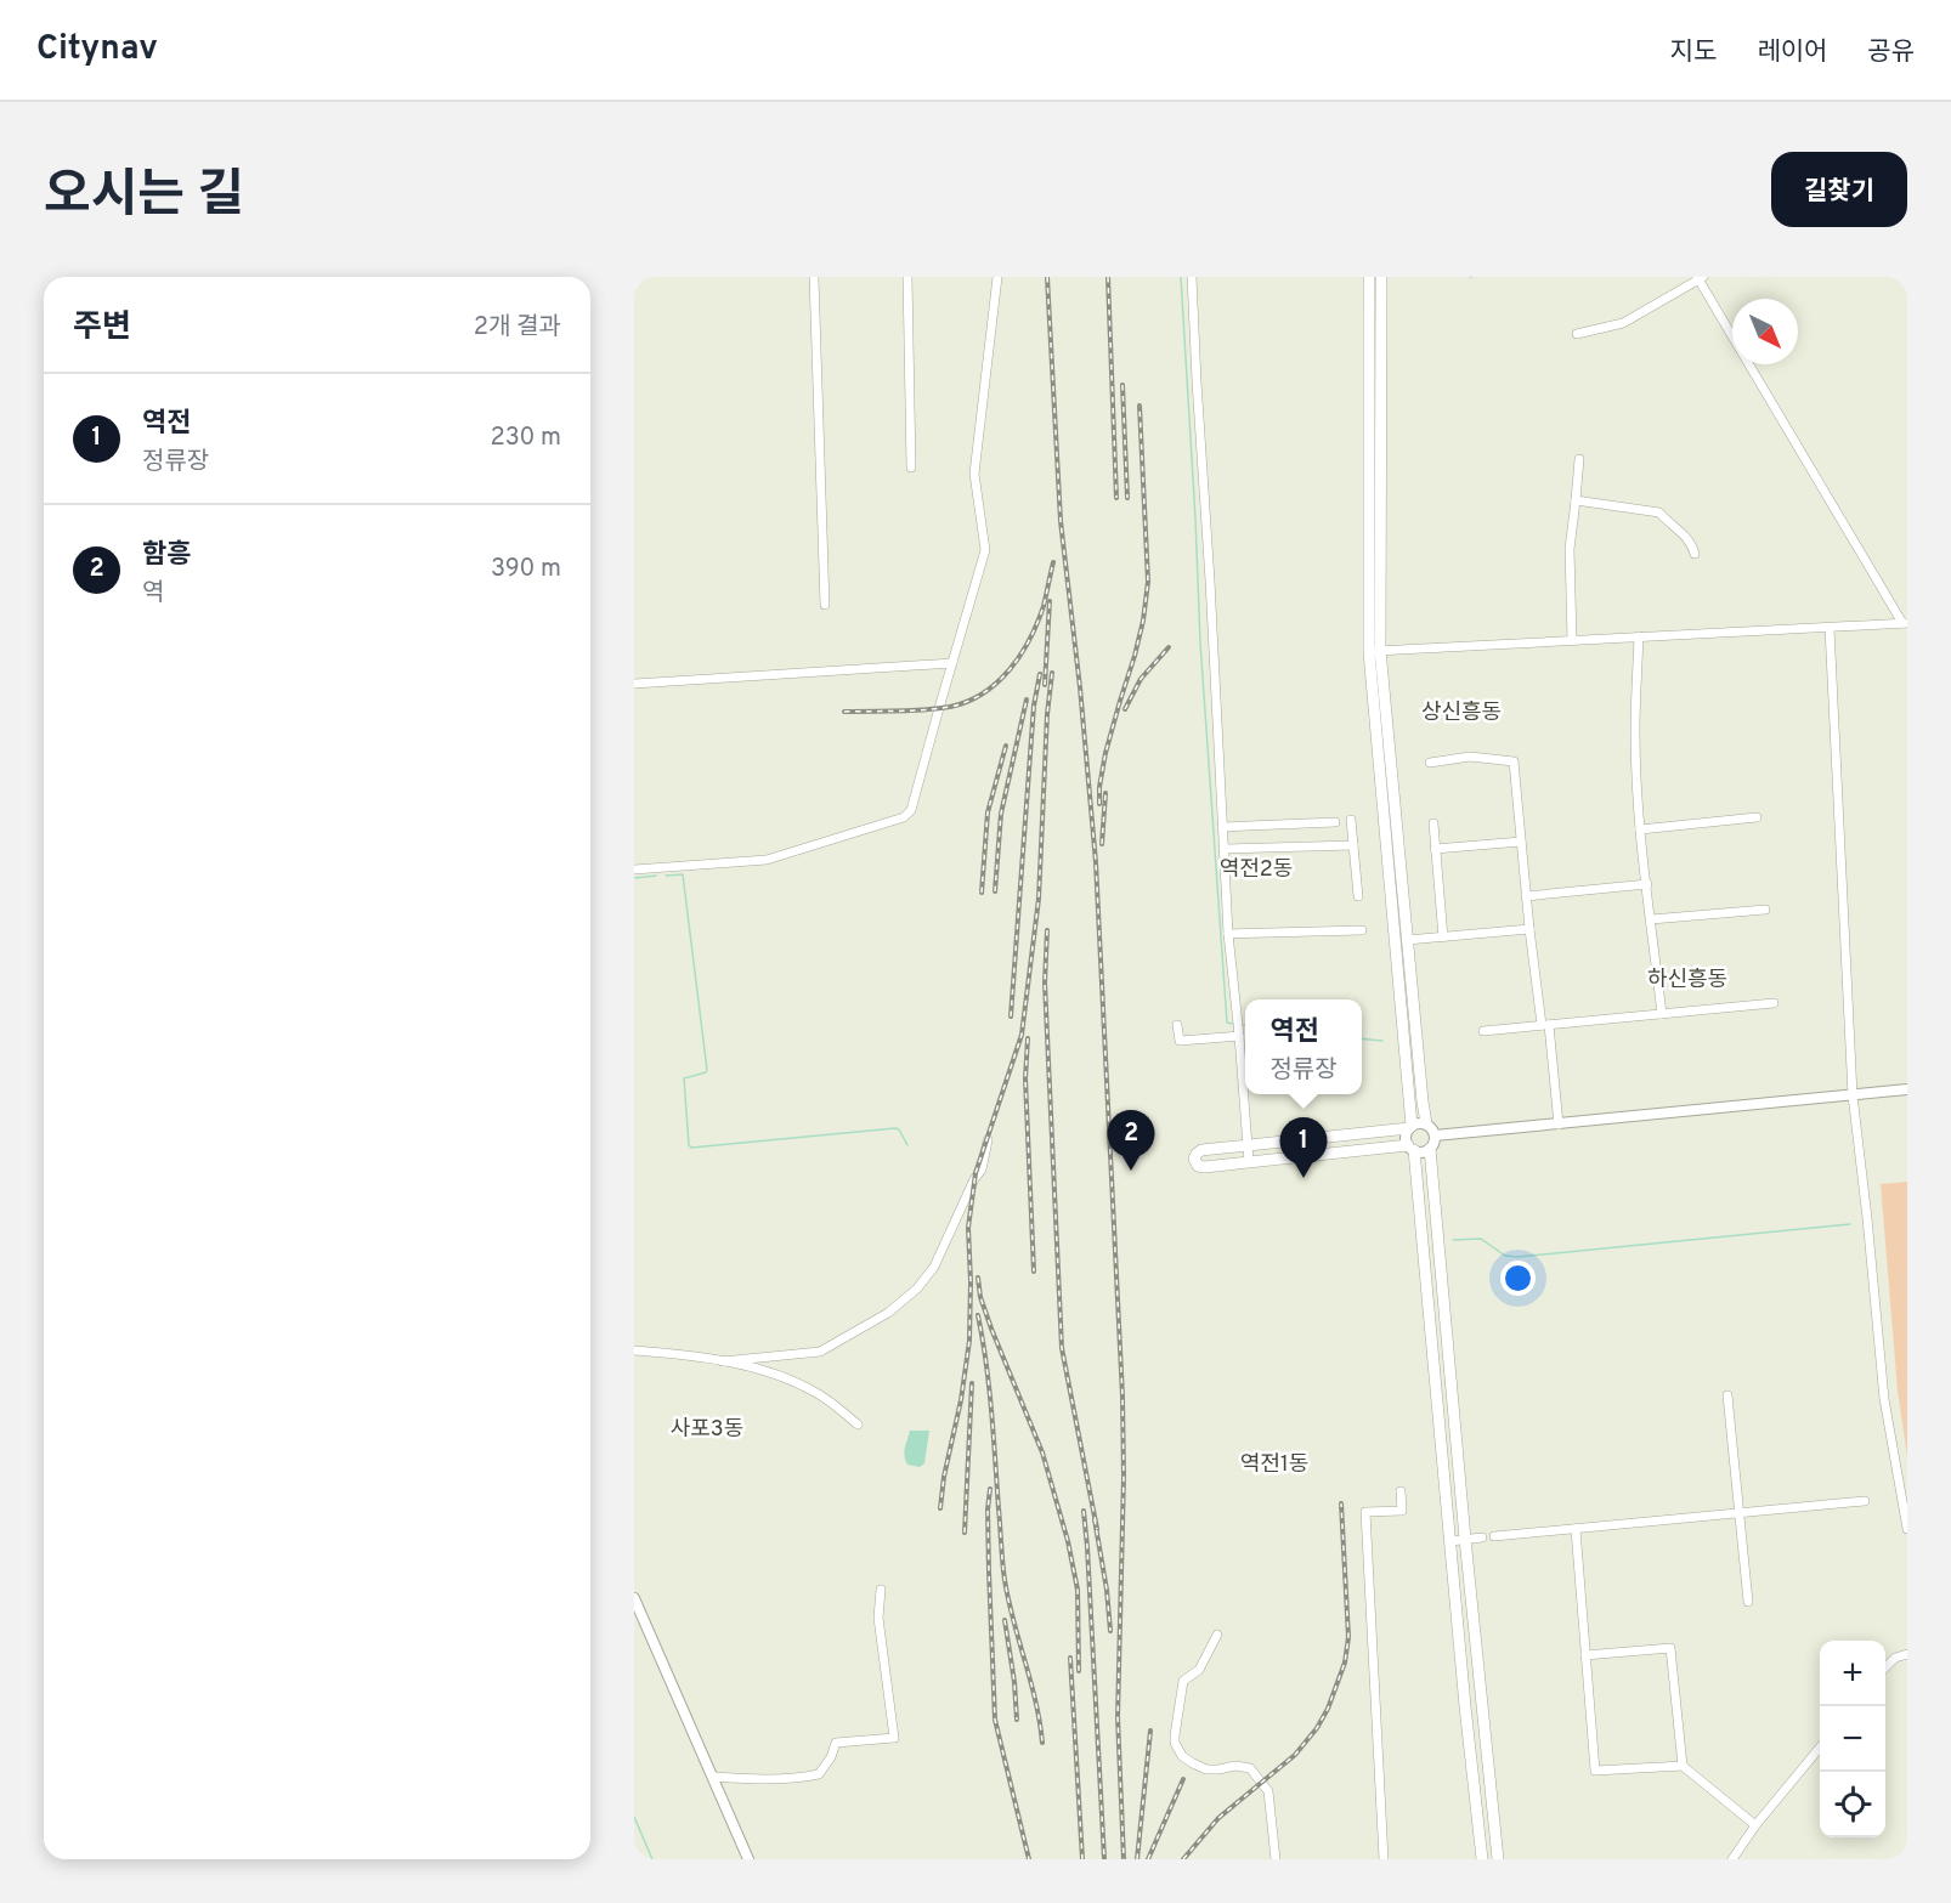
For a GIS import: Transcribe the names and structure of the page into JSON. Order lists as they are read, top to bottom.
{
  "districts": [
    "상신흥동",
    "역전2동",
    "하신흥동",
    "사포3동",
    "역전1동"
  ],
  "north": "bottom right",
  "page": {
    "header": "Citynav",
    "nav": ["지도", "레이어", "공유"],
    "title": "오시는 길",
    "buttons": "길찾기",
    "heading": ["주변", "2개 결과"],
    "list": [
      {
        "mark": "1",
        "name": "역전",
        "note": "정류장",
        "value": "230 m"
      },
      {
        "mark": "2",
        "name": "함흥",
        "note": "역",
        "value": "390 m"
      }
    ],
    "popup": ["역전", "정류장"],
    "pins": ["2", "1"],
    "map_buttons": ["+", "−"]
  }
}
